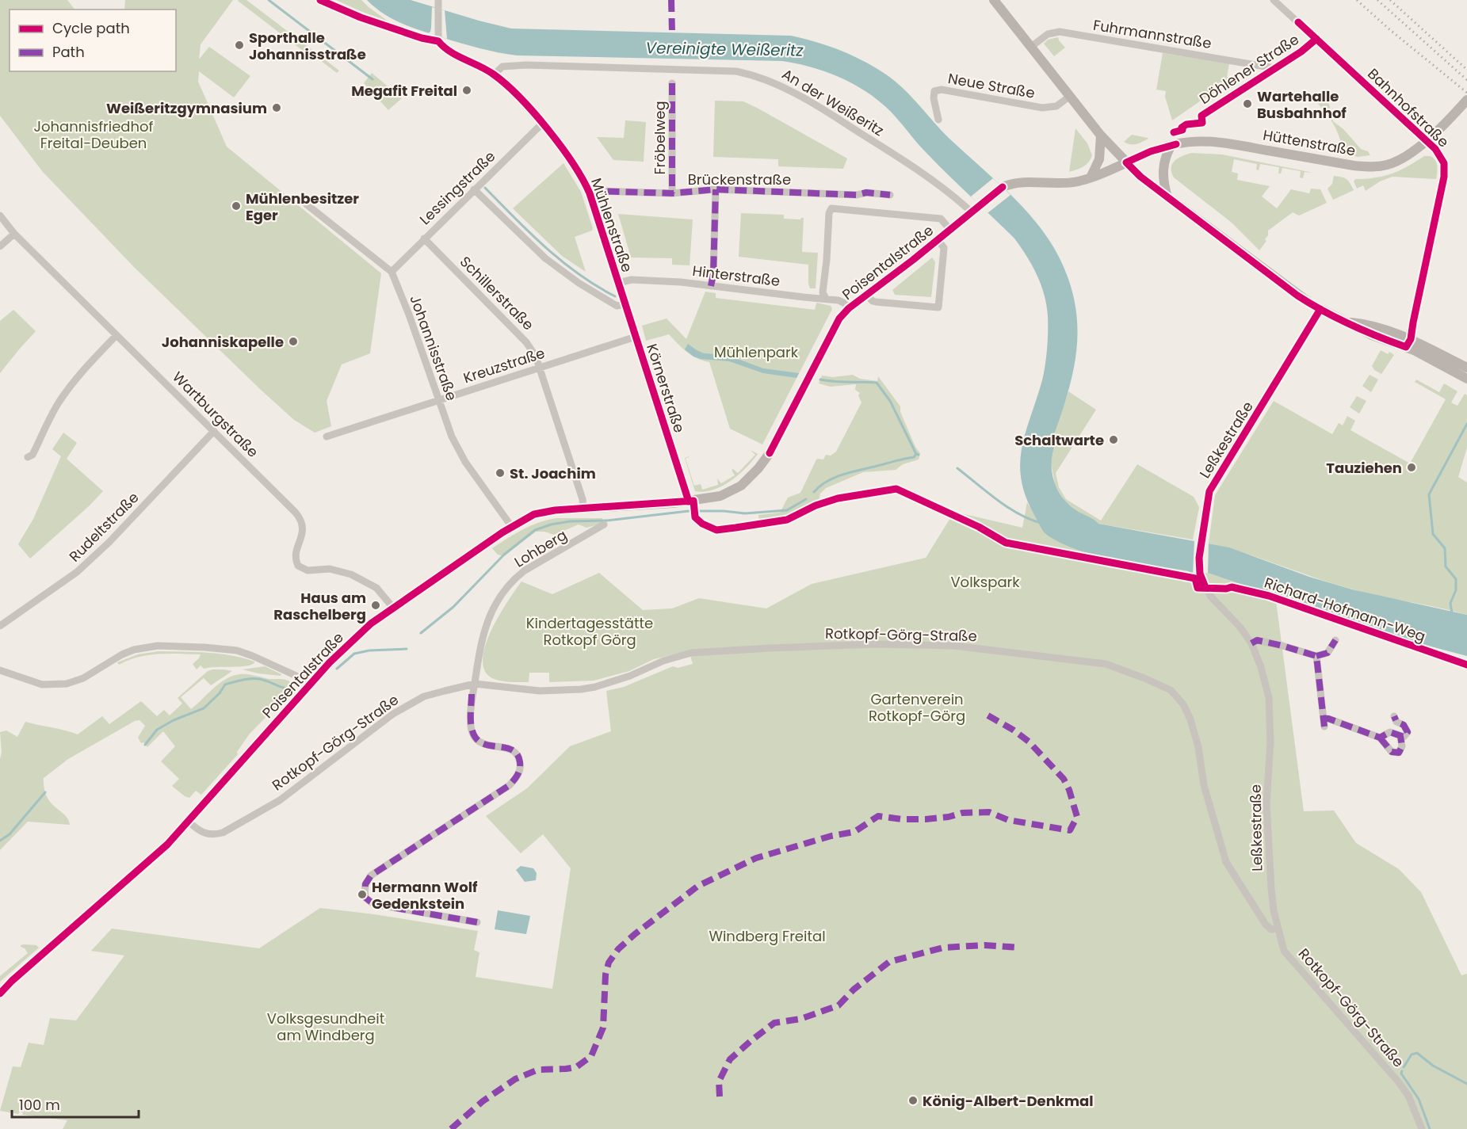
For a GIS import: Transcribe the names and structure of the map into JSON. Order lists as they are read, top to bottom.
{
  "streets": {
    "main road": ["Hüttenstraße", "Poisentalstraße"],
    "street": [
      "Fuhrmannstraße",
      "Döhlener Straße",
      "Neue Straße",
      "An der Weißeritz",
      "Bahnhofstraße",
      "Fröbelweg",
      "Brückenstraße",
      "Lessingstraße",
      "Mühlenstraße",
      "Hinterstraße",
      "Schillerstraße",
      "Johannisstraße",
      "Kreuzstraße",
      "Körnerstraße",
      "Wartburgstraße",
      "Leßkestraße",
      "Rudeltstraße",
      "Lohberg",
      "Rotkopf-Görg-Straße"
    ],
    "cycle path": ["Richard-Hofmann-Weg"]
  },
  "crossings": [
    ["Fuhrmannstraße", "Döhlener Straße"],
    ["Döhlener Straße", "Bahnhofstraße"],
    ["An der Weißeritz", "Mühlenstraße"],
    ["An der Weißeritz", "Poisentalstraße"],
    ["Bahnhofstraße", "Hüttenstraße"],
    ["Fröbelweg", "Brückenstraße"],
    ["Hüttenstraße", "Poisentalstraße"],
    ["Brückenstraße", "Mühlenstraße"],
    ["Lessingstraße", "Mühlenstraße"],
    ["Lessingstraße", "Schillerstraße"],
    ["Lessingstraße", "Johannisstraße"],
    ["Mühlenstraße", "Hinterstraße"],
    ["Mühlenstraße", "Körnerstraße"],
    ["Poisentalstraße", "Hinterstraße"],
    ["Poisentalstraße", "Schillerstraße"],
    ["Poisentalstraße", "Johannisstraße"],
    ["Poisentalstraße", "Körnerstraße"],
    ["Poisentalstraße", "Wartburgstraße"],
    ["Poisentalstraße", "Rotkopf-Görg-Straße"],
    ["Hinterstraße", "Körnerstraße"],
    ["Schillerstraße", "Kreuzstraße"],
    ["Johannisstraße", "Kreuzstraße"],
    ["Kreuzstraße", "Körnerstraße"],
    ["Wartburgstraße", "Rudeltstraße"],
    ["Leßkestraße", "Rotkopf-Görg-Straße"],
    ["Lohberg", "Rotkopf-Görg-Straße"]
  ],
  "water": ["Vereinigte Weißeritz"],
  "parks": [
    "Johannisfriedhof Freital-Deuben",
    "Mühlenpark",
    "Volkspark",
    "Kindertagesstätte Rotkopf Görg",
    "Gartenverein Rotkopf-Görg",
    "Windberg Freital",
    "Volksgesundheit am Windberg"
  ],
  "places": [
    "Sporthalle Johannisstraße",
    "Megafit Freital",
    "Wartehalle Busbahnhof",
    "Weißeritzgymnasium",
    "Mühlenbesitzer Eger",
    "Johanniskapelle",
    "Schaltwarte",
    "Tauziehen",
    "St. Joachim",
    "Haus am Raschelberg",
    "Hermann Wolf Gedenkstein",
    "König-Albert-Denkmal"
  ],
  "legend": ["Cycle path", "Path"],
  "scale_bar": "100 m"
}
